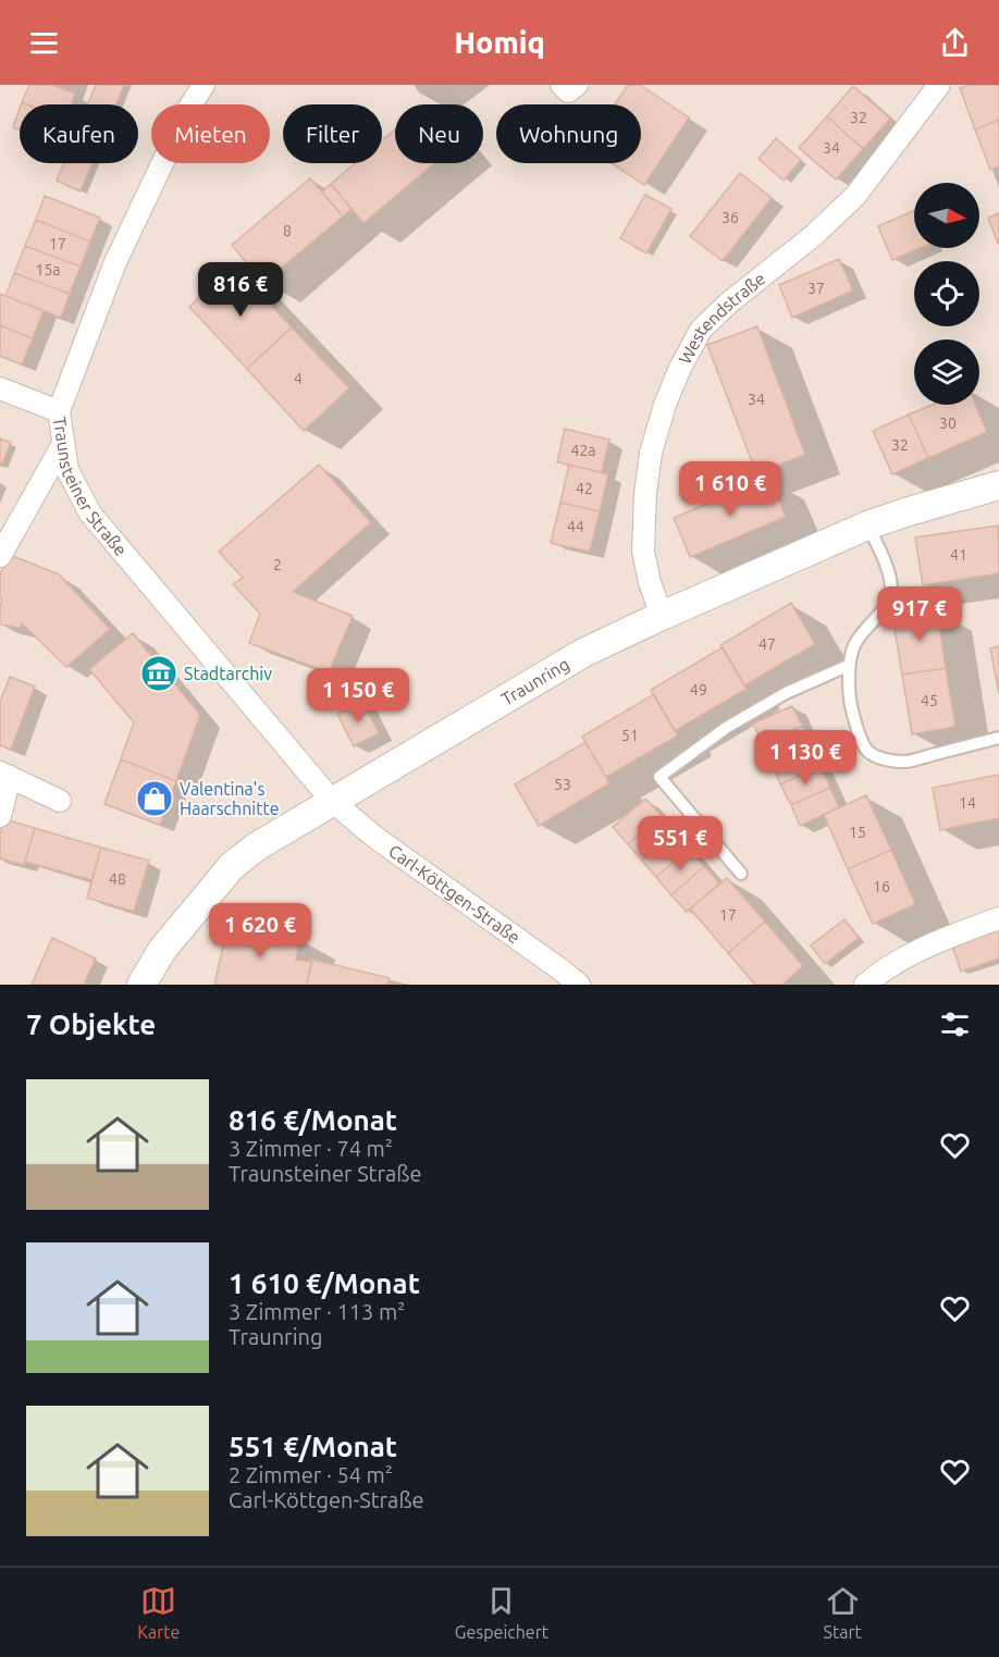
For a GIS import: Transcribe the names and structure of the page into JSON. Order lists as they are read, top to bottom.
{
  "streets": {
    "street": [
      "Westendstraße",
      "Traunsteiner Straße",
      "Traunring",
      "Carl-Köttgen-Straße"
    ]
  },
  "crossings": [
    ["Westendstraße", "Traunring"],
    ["Traunsteiner Straße", "Traunring"],
    ["Traunsteiner Straße", "Carl-Köttgen-Straße"],
    ["Traunring", "Carl-Köttgen-Straße"]
  ],
  "places": {
    "museum": ["Stadtarchiv"],
    "shop": ["Valentina's Haarschnitte"]
  },
  "house_numbers": [
    "32",
    "34",
    "36",
    "8",
    "17",
    "15a",
    "37",
    "4",
    "34",
    "30",
    "32",
    "42a",
    "42",
    "44",
    "41",
    "2",
    "47",
    "49",
    "45",
    "51",
    "53",
    "14",
    "15",
    "48",
    "16",
    "17"
  ],
  "north": "right",
  "page": {
    "header": "Homiq",
    "chip": [
      "Kaufen",
      "Mieten",
      "Filter",
      "Neu",
      "Wohnung"
    ],
    "price": [
      "816 €",
      "1 610 €",
      "917 €",
      "1 150 €",
      "1 130 €",
      "551 €",
      "1 620 €"
    ],
    "heading": "7 Objekte",
    "list": [
      {
        "name": "816 €/Monat",
        "note": "3 Zimmer · 74 m² · Traunsteiner Straße"
      },
      {
        "name": "1 610 €/Monat",
        "note": "3 Zimmer · 113 m² · Traunring"
      },
      {
        "name": "551 €/Monat",
        "note": "2 Zimmer · 54 m² · Carl-Köttgen-Straße"
      }
    ],
    "tabs": ["Karte", "Gespeichert", "Start"]
  }
}
